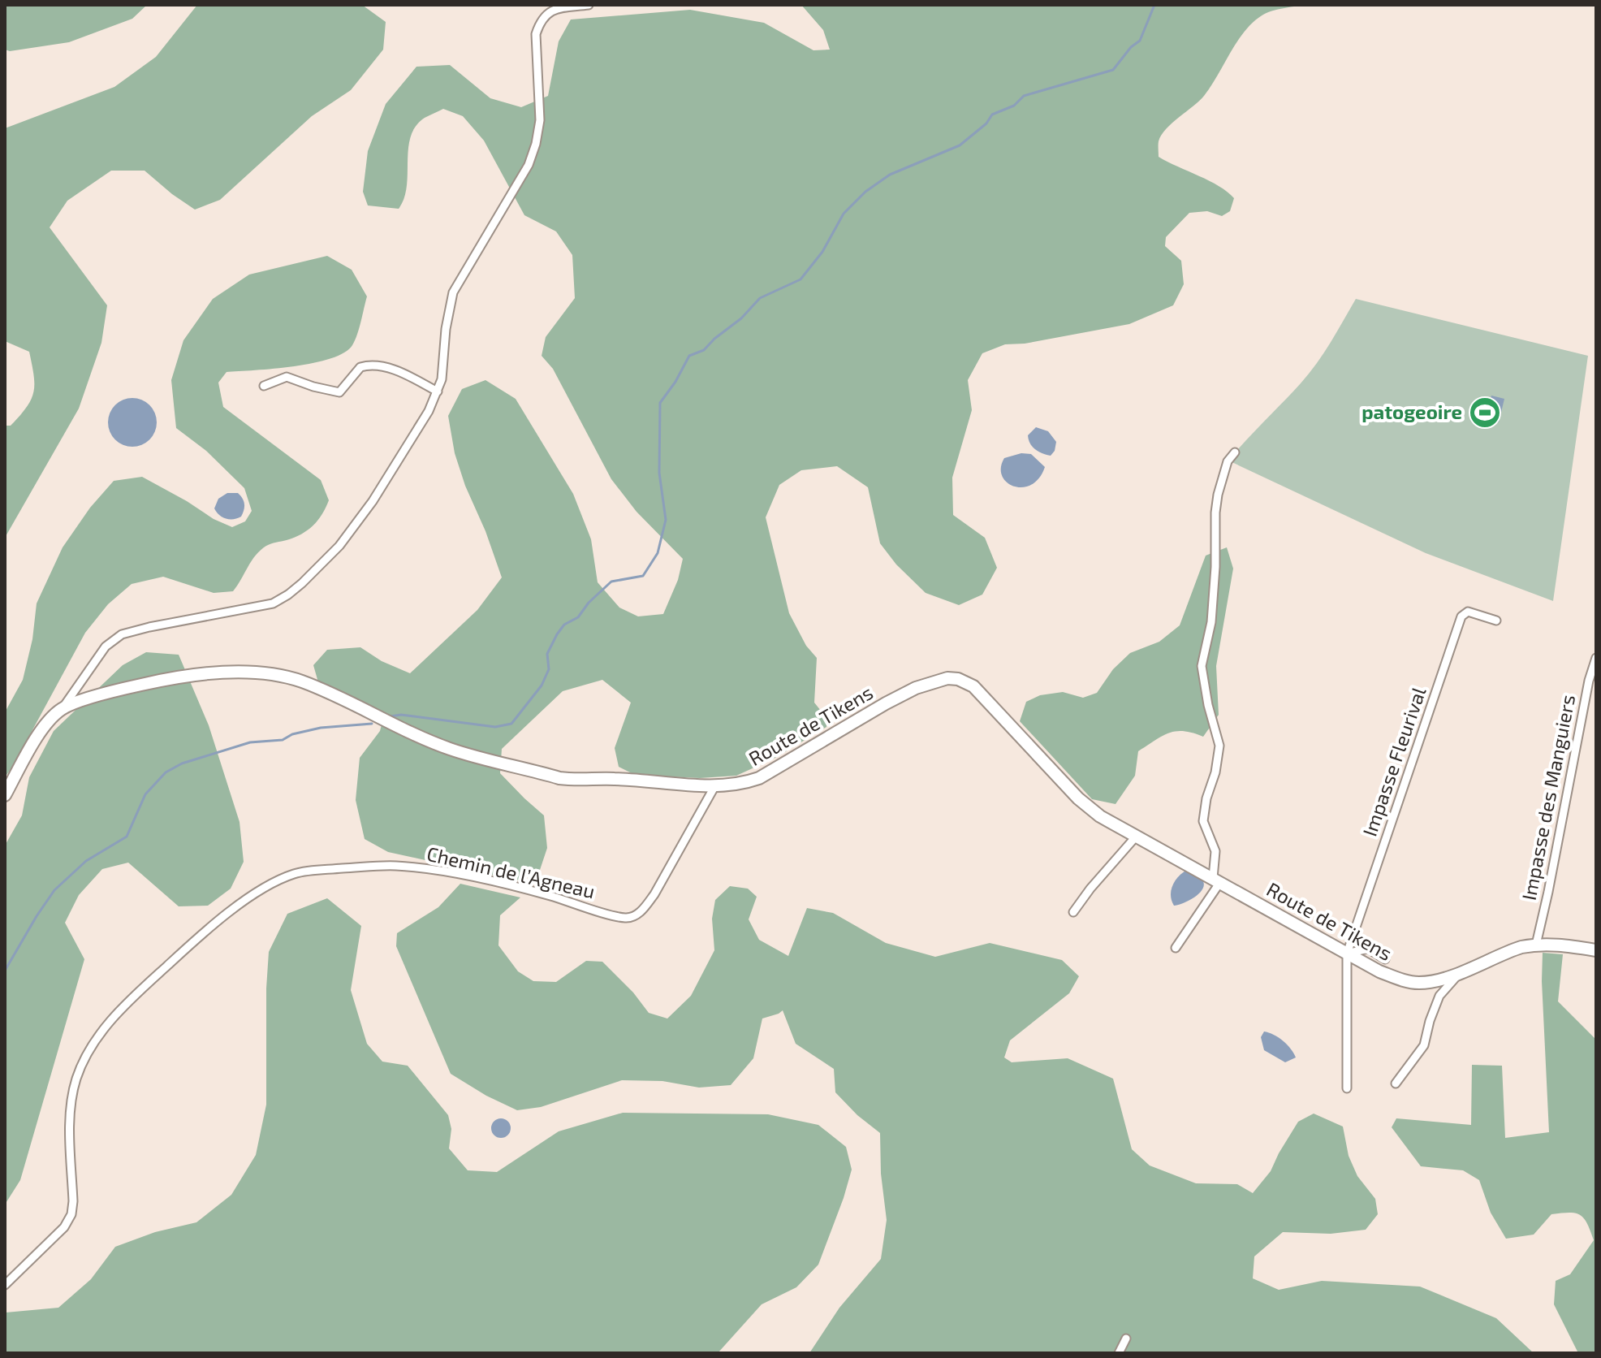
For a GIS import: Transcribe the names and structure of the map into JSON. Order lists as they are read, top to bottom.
{
  "streets": {
    "street": [
      "Route de Tikens",
      "Impasse Fleurival",
      "Impasse des Manguiers",
      "Chemin de l’Agneau"
    ]
  },
  "crossings": [
    ["Route de Tikens", "Impasse Fleurival"],
    ["Route de Tikens", "Impasse des Manguiers"],
    ["Route de Tikens", "Chemin de l’Agneau"]
  ],
  "places": {
    "sports": ["patogeoire"]
  }
}
